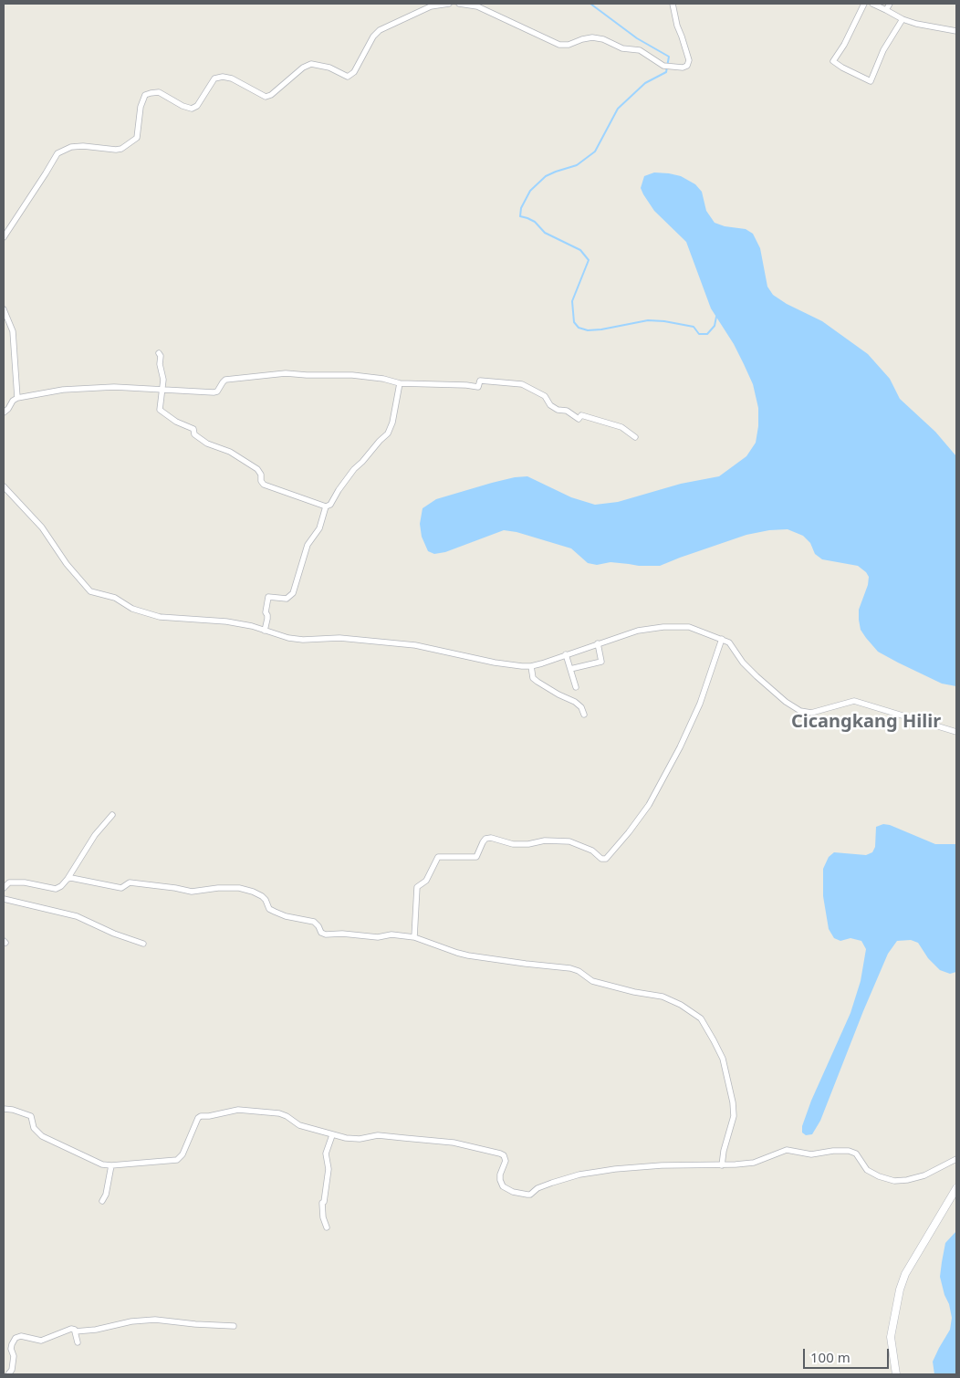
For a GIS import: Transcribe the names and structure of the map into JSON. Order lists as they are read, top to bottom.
{
  "districts": ["Cicangkang Hilir"],
  "scale_bar": "100 m"
}
